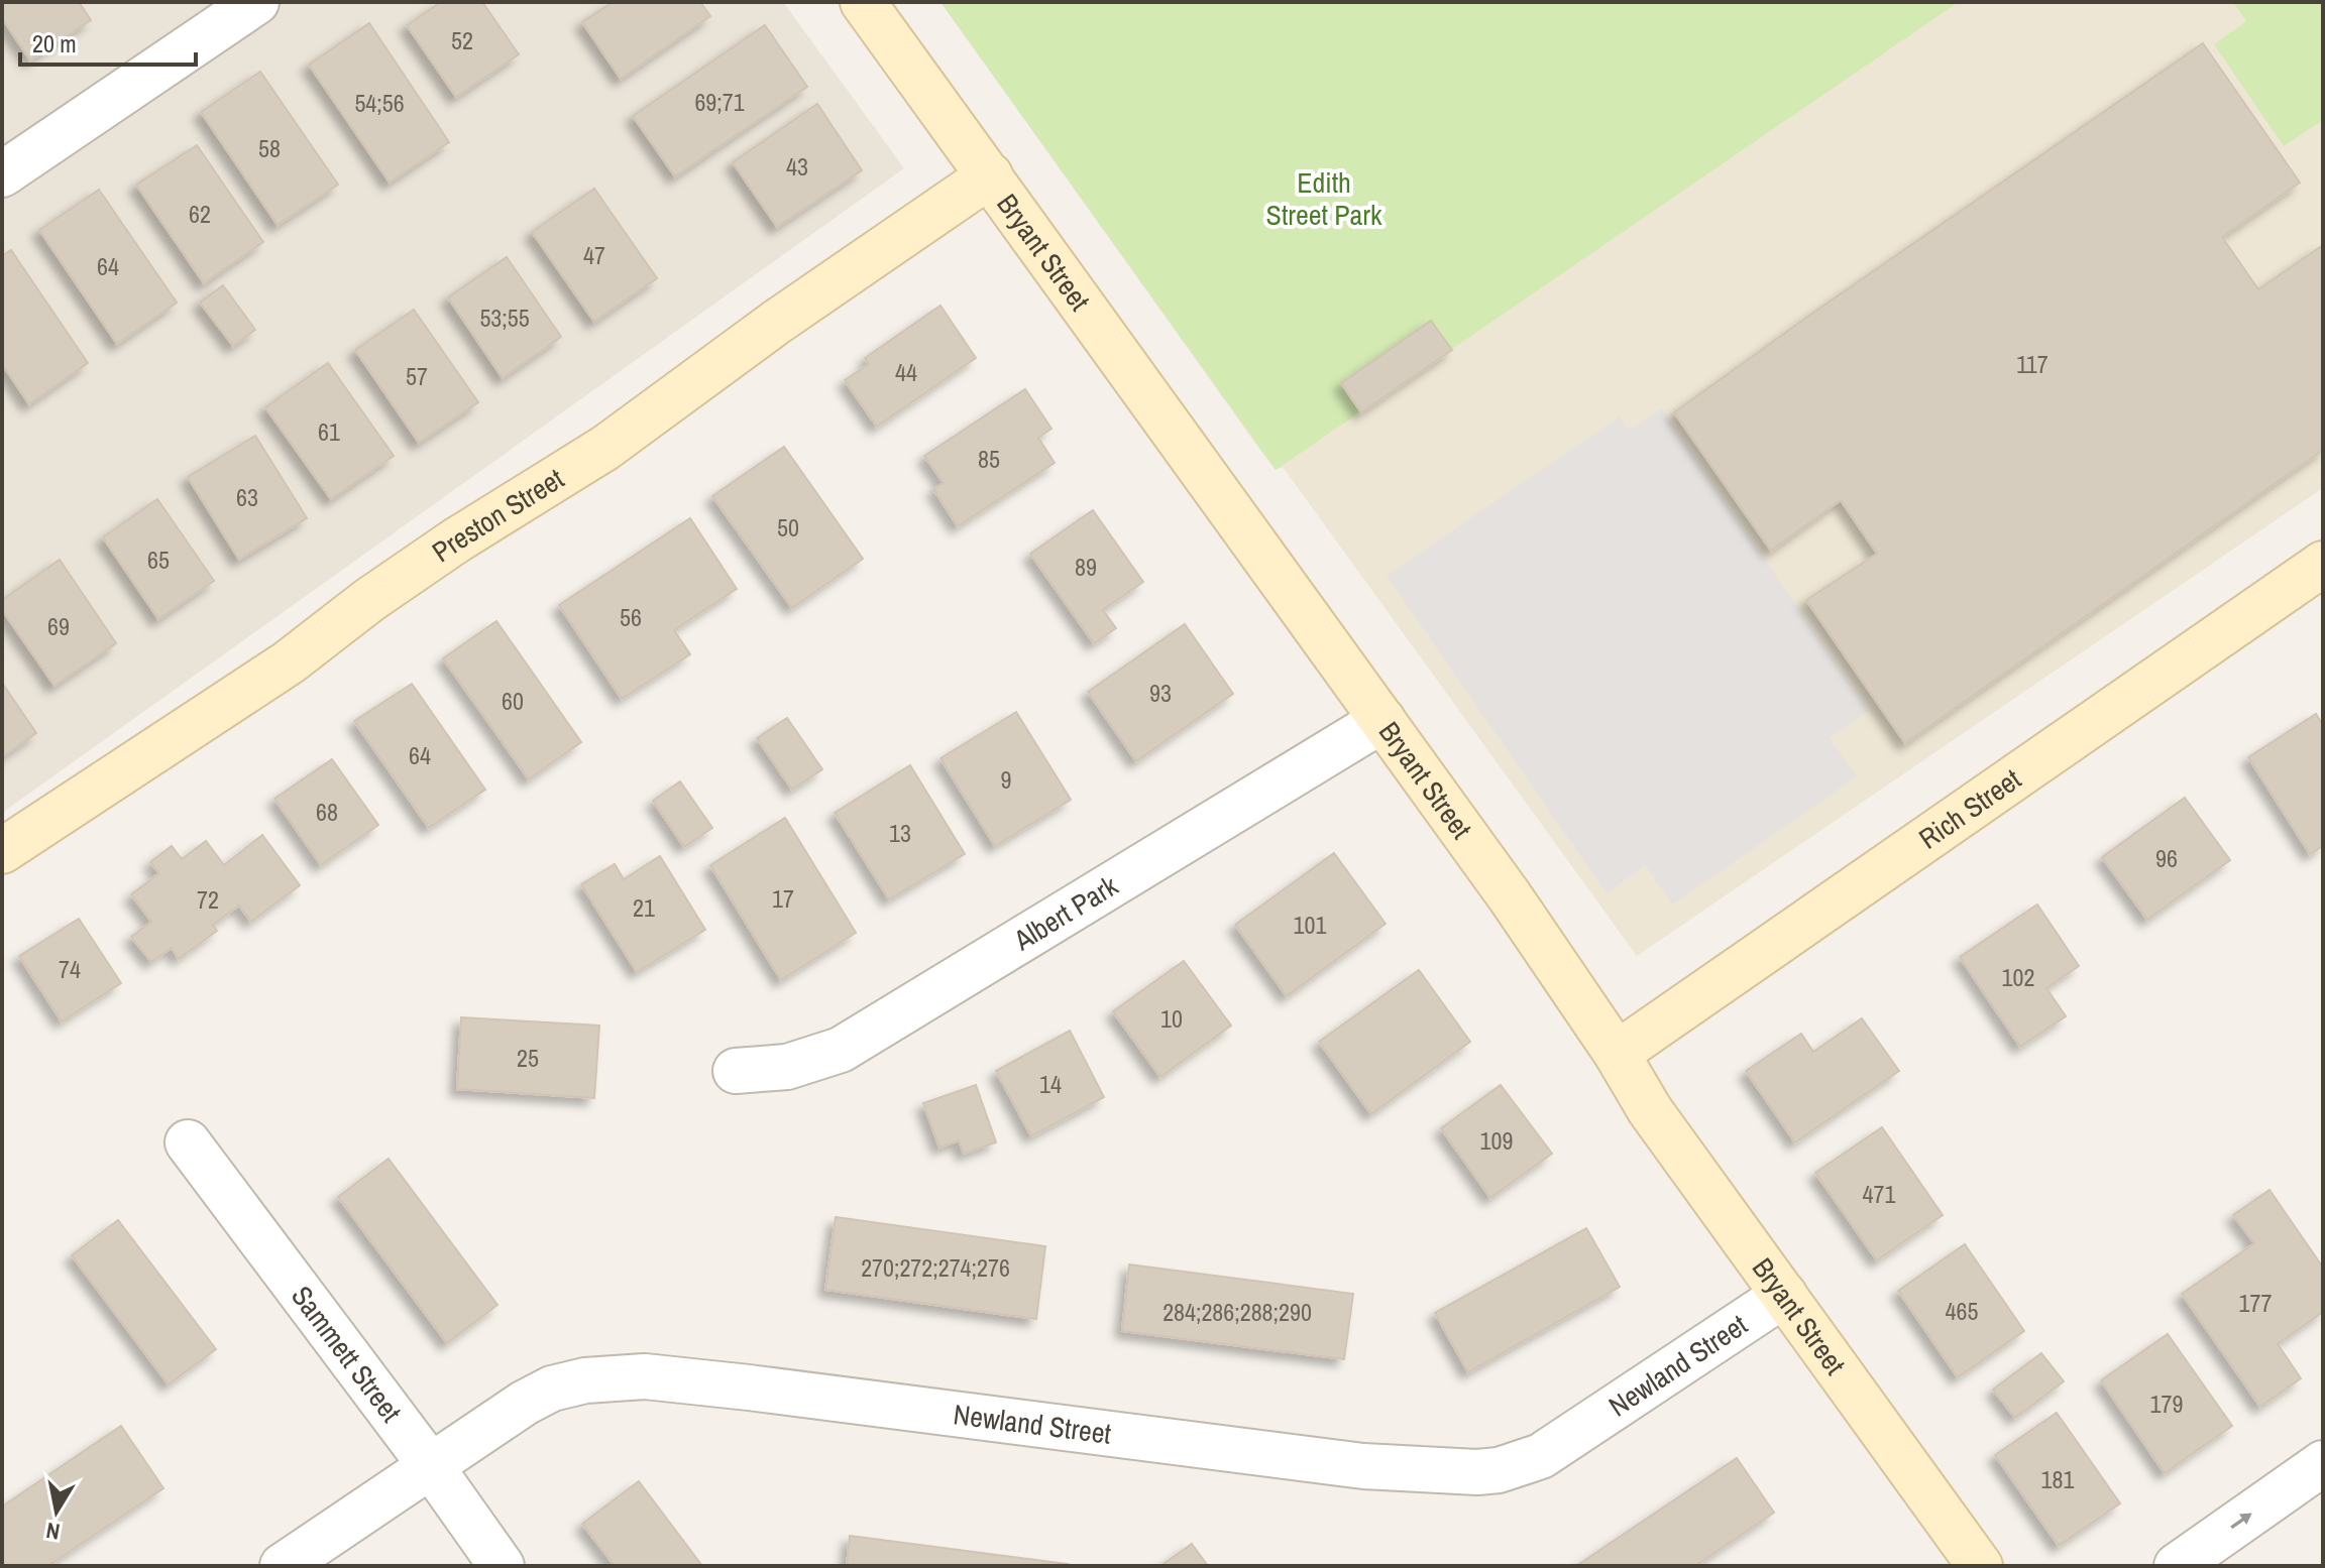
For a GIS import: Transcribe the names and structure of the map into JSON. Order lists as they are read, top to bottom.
{
  "streets": {
    "street": [
      "Bryant Street",
      "Preston Street",
      "Rich Street",
      "Albert Park",
      "Sammett Street",
      "Newland Street"
    ]
  },
  "crossings": [
    ["Bryant Street", "Preston Street"],
    ["Bryant Street", "Rich Street"],
    ["Bryant Street", "Albert Park"],
    ["Bryant Street", "Newland Street"],
    ["Sammett Street", "Newland Street"]
  ],
  "parks": ["Edith Street Park"],
  "house_numbers": [
    "52",
    "69;71",
    "54;56",
    "58",
    "43",
    "62",
    "47",
    "64",
    "53;55",
    "117",
    "44",
    "57",
    "61",
    "85",
    "63",
    "50",
    "65",
    "89",
    "56",
    "69",
    "93",
    "60",
    "64",
    "9",
    "68",
    "13",
    "96",
    "17",
    "72",
    "21",
    "101",
    "74",
    "102",
    "10",
    "25",
    "14",
    "109",
    "471",
    "270;272;274;276",
    "177",
    "465",
    "284;286;288;290",
    "179",
    "181"
  ],
  "scale_bar": "20 m",
  "north": "bottom"
}
